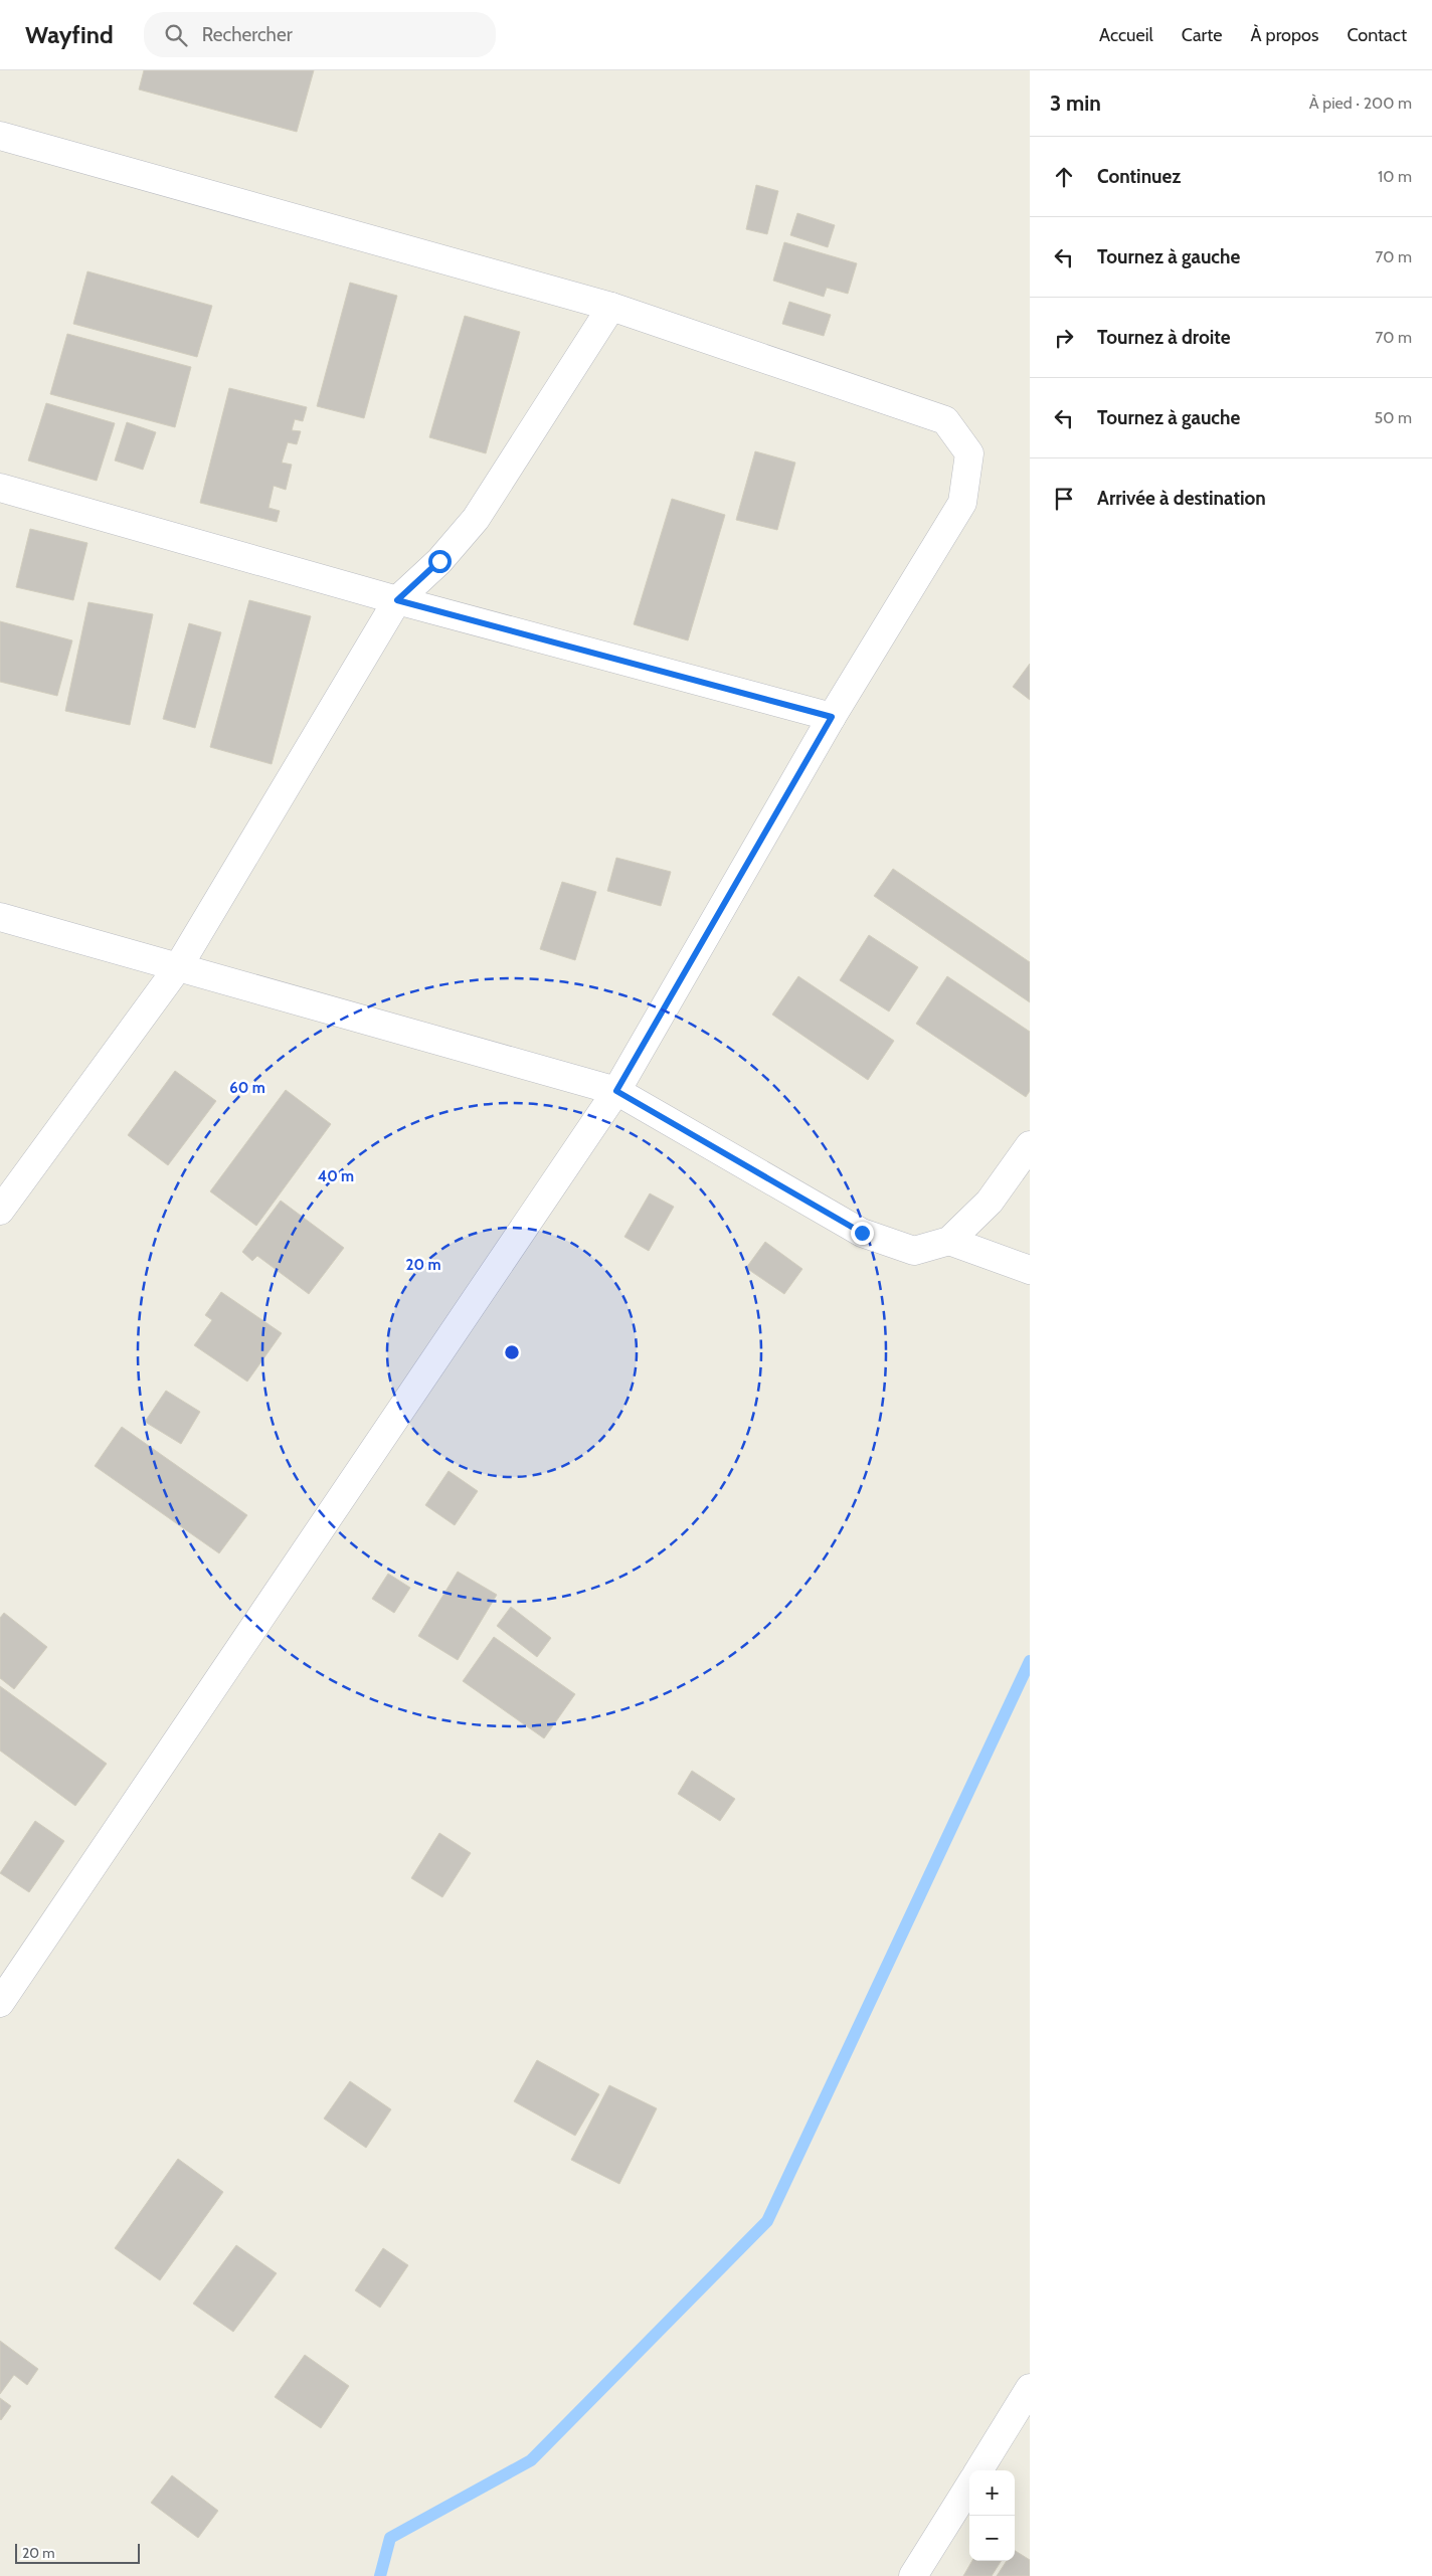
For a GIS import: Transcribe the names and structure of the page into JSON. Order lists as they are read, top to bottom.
{
  "scale_bar": "20 m",
  "page": {
    "header": "Wayfind",
    "search": "Rechercher",
    "nav": [
      "Accueil",
      "Carte",
      "À propos",
      "Contact"
    ],
    "heading": ["3 min", "À pied · 200 m"],
    "list": [
      ["Continuez", "10 m"],
      ["Tournez à gauche", "70 m"],
      ["Tournez à droite", "70 m"],
      ["Tournez à gauche", "50 m"],
      "Arrivée à destination"
    ],
    "map_buttons": ["+", "−"],
    "scale": "20 m"
  },
  "rings": ["60 m", "40 m", "20 m"]
}
